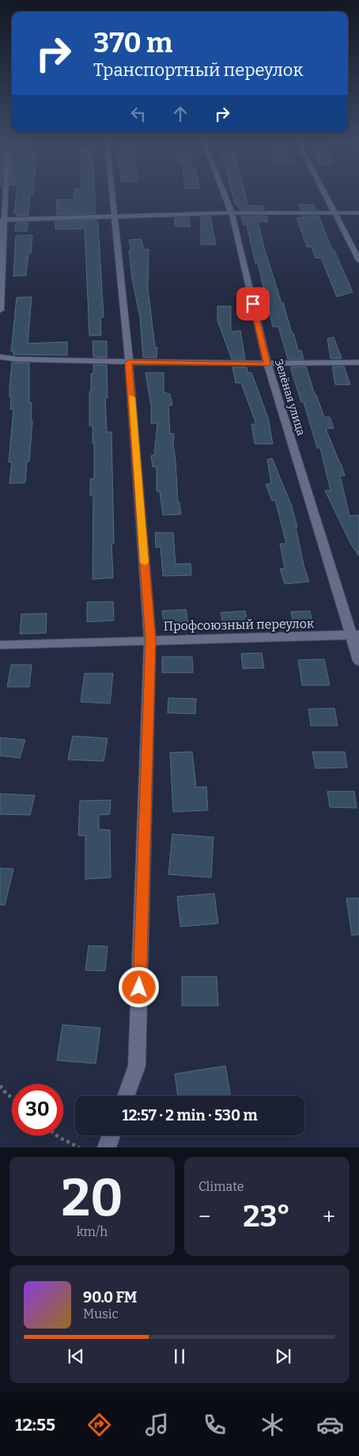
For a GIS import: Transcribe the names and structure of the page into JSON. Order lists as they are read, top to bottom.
{
  "streets": {
    "street": ["Зелёная улица", "Профсоюзный переулок"]
  },
  "crossings": [
    ["Зелёная улица", "Профсоюзный переулок"]
  ],
  "page": {
    "turn": ["370 m", "Транспортный переулок"],
    "limit": "30",
    "trip": "12:57 · 2 min · 530 m",
    "tile": [
      ["20", "km/h"],
      "Climate"
    ],
    "heat": ["−", "23°", "+"],
    "song": ["90.0 FM", "Music"],
    "tabs": "12:55"
  }
}
